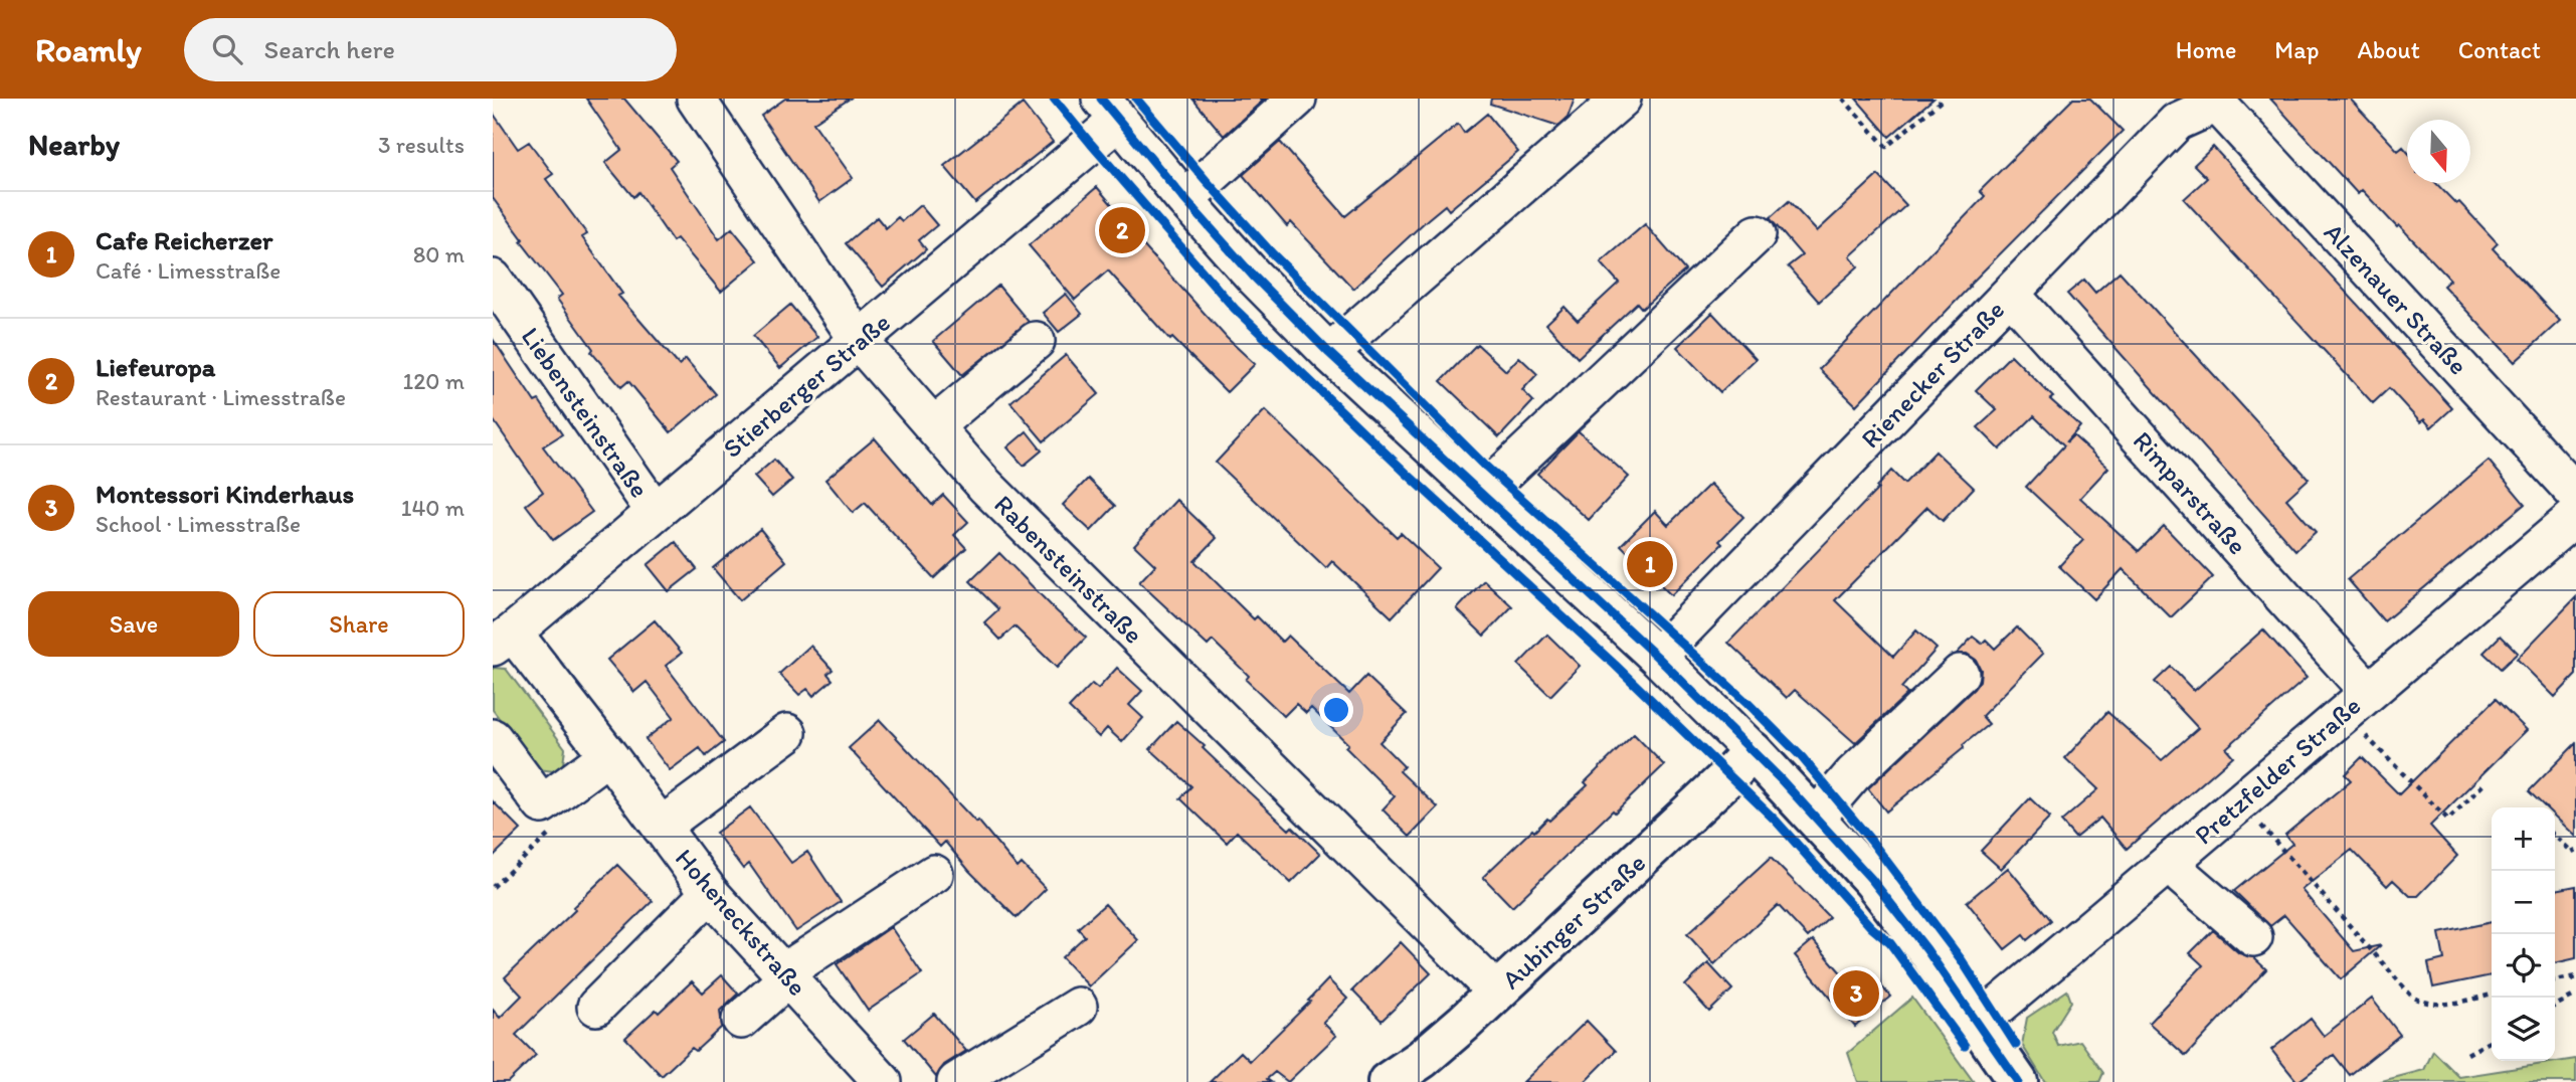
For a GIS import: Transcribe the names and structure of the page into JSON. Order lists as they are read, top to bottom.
{
  "streets": {
    "main road": ["Aubinger Straße"],
    "street": [
      "Alzenauer Straße",
      "Rienecker Straße",
      "Stierberger Straße",
      "Liebensteinstraße",
      "Rimparstraße",
      "Rabensteinstraße",
      "Pretzfelder Straße",
      "Hoheneckstraße"
    ]
  },
  "crossings": [
    ["Alzenauer Straße", "Rienecker Straße"],
    ["Rienecker Straße", "Rimparstraße"],
    ["Stierberger Straße", "Liebensteinstraße"],
    ["Stierberger Straße", "Rabensteinstraße"],
    ["Stierberger Straße", "Hoheneckstraße"],
    ["Rimparstraße", "Pretzfelder Straße"],
    ["Rabensteinstraße", "Aubinger Straße"]
  ],
  "north": "bottom",
  "page": {
    "header": "Roamly",
    "search": "Search here",
    "nav": [
      "Home",
      "Map",
      "About",
      "Contact"
    ],
    "heading": ["Nearby", "3 results"],
    "list": [
      {
        "mark": "1",
        "name": "Cafe Reicherzer",
        "note": "Café · Limesstraße",
        "value": "80 m"
      },
      {
        "mark": "2",
        "name": "Liefeuropa",
        "note": "Restaurant · Limesstraße",
        "value": "120 m"
      },
      {
        "mark": "3",
        "name": "Montessori Kinderhaus",
        "note": "School · Limesstraße",
        "value": "140 m"
      }
    ],
    "pins": ["2", "1", "3"],
    "buttons": ["Save", "Share"],
    "map_buttons": ["+", "−"]
  }
}
